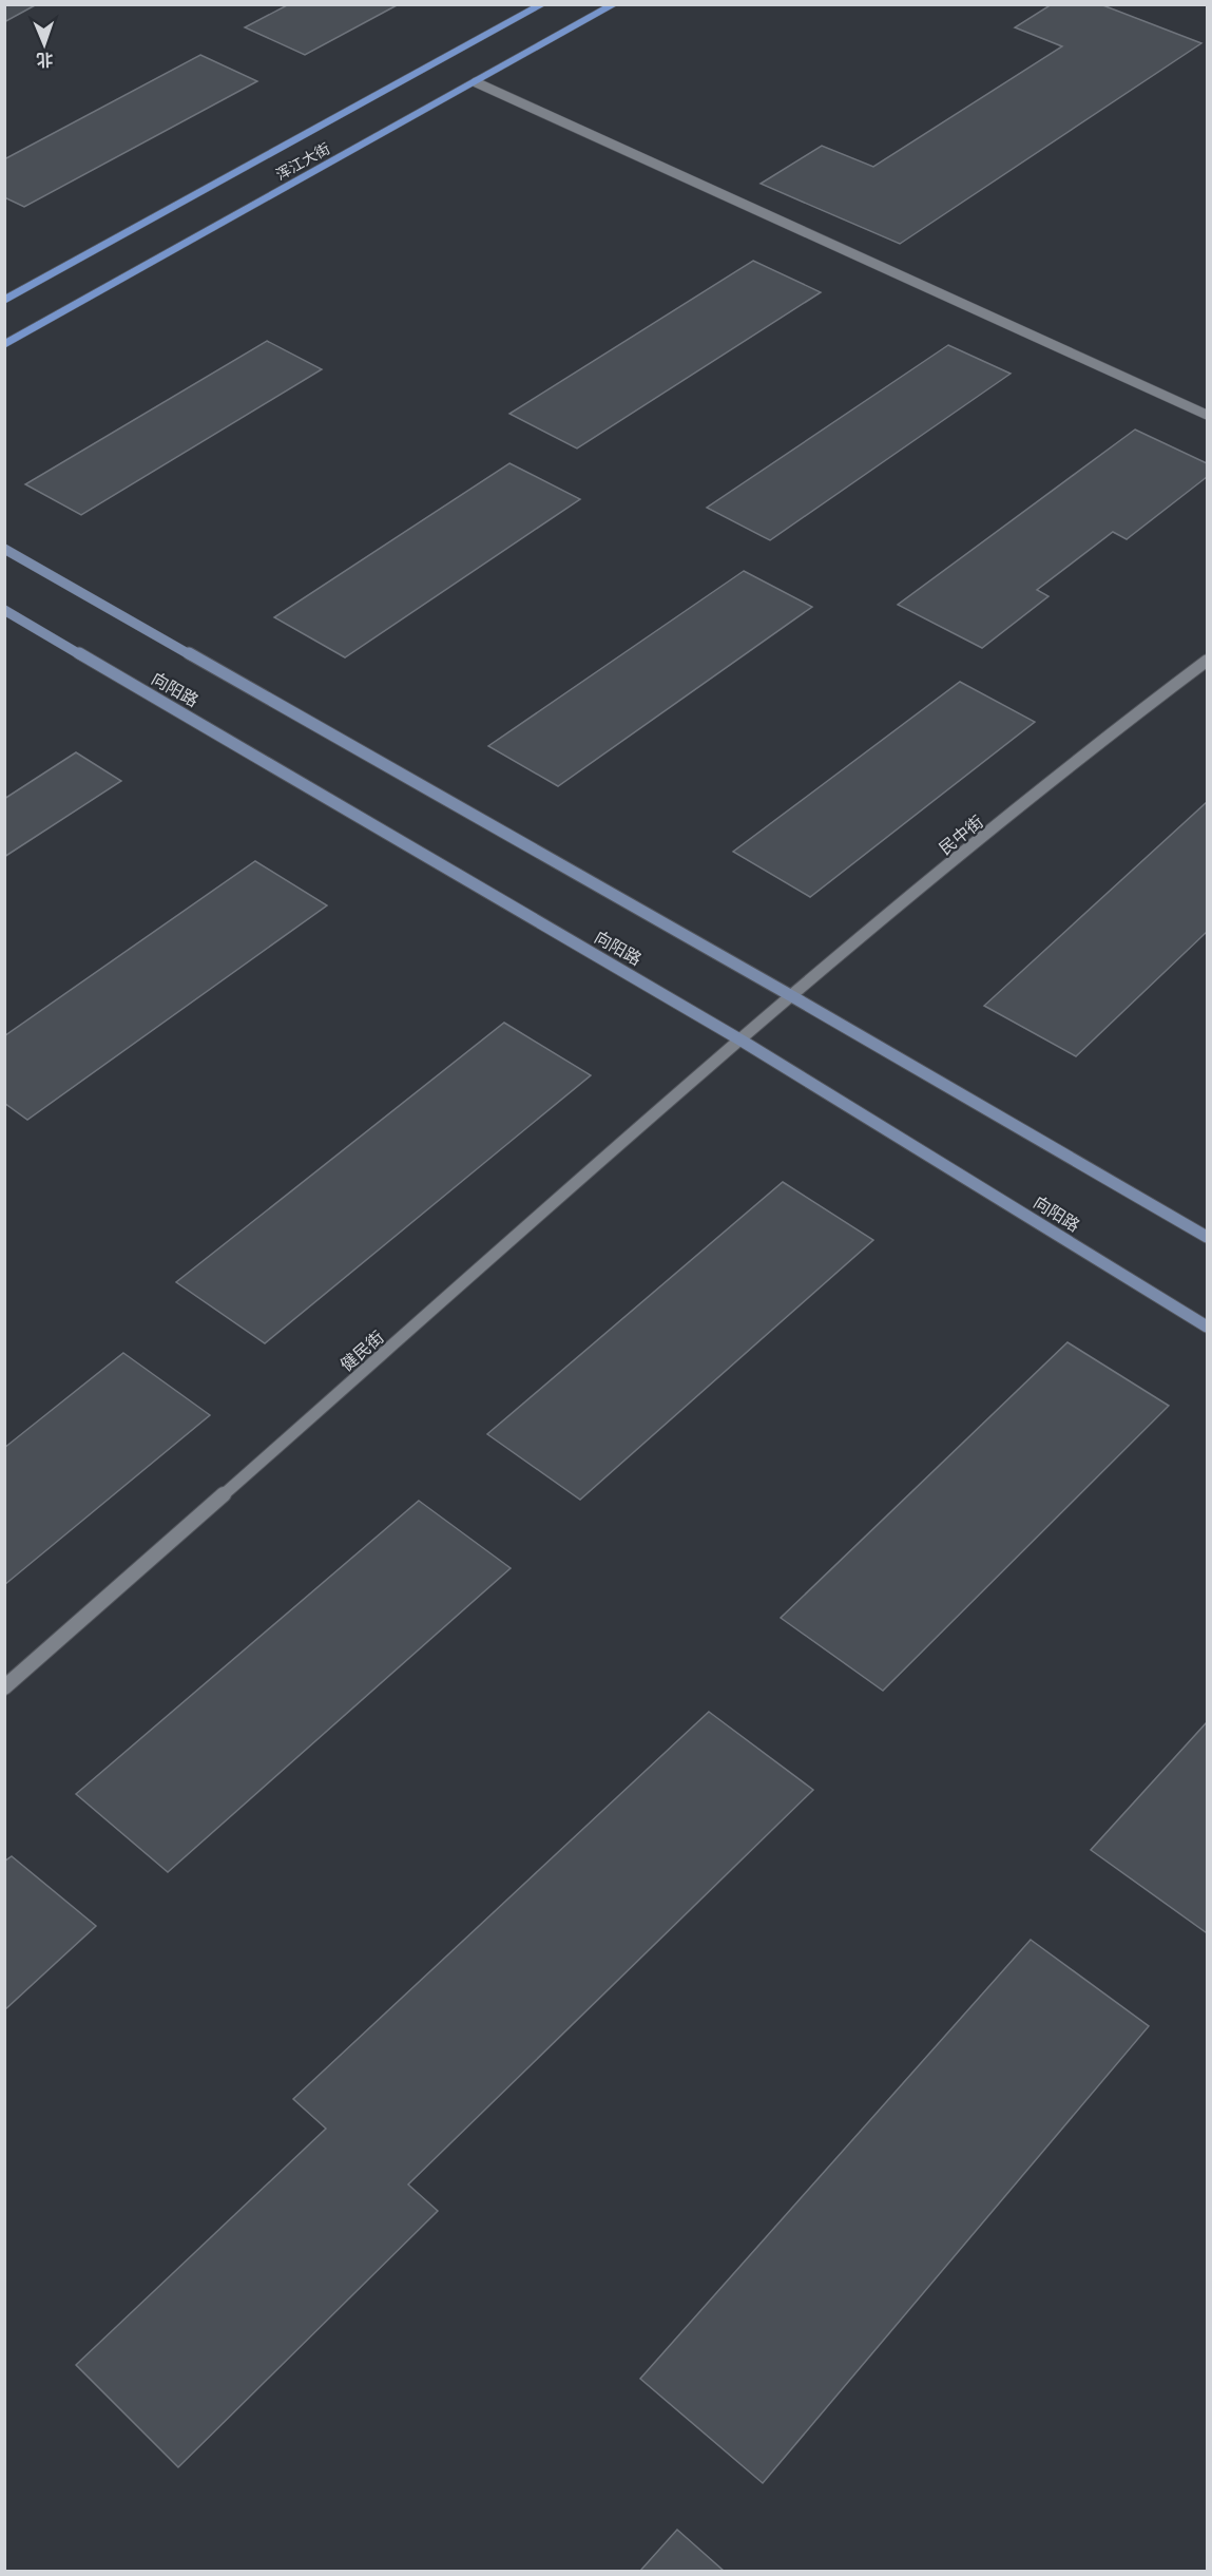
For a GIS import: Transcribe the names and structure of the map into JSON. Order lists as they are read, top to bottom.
{
  "streets": {
    "main road": ["浑江大街", "向阳路"],
    "street": ["民中街", "健民街"]
  },
  "crossings": [
    ["向阳路", "民中街"],
    ["向阳路", "健民街"],
    ["民中街", "健民街"]
  ],
  "north": "bottom"
}
